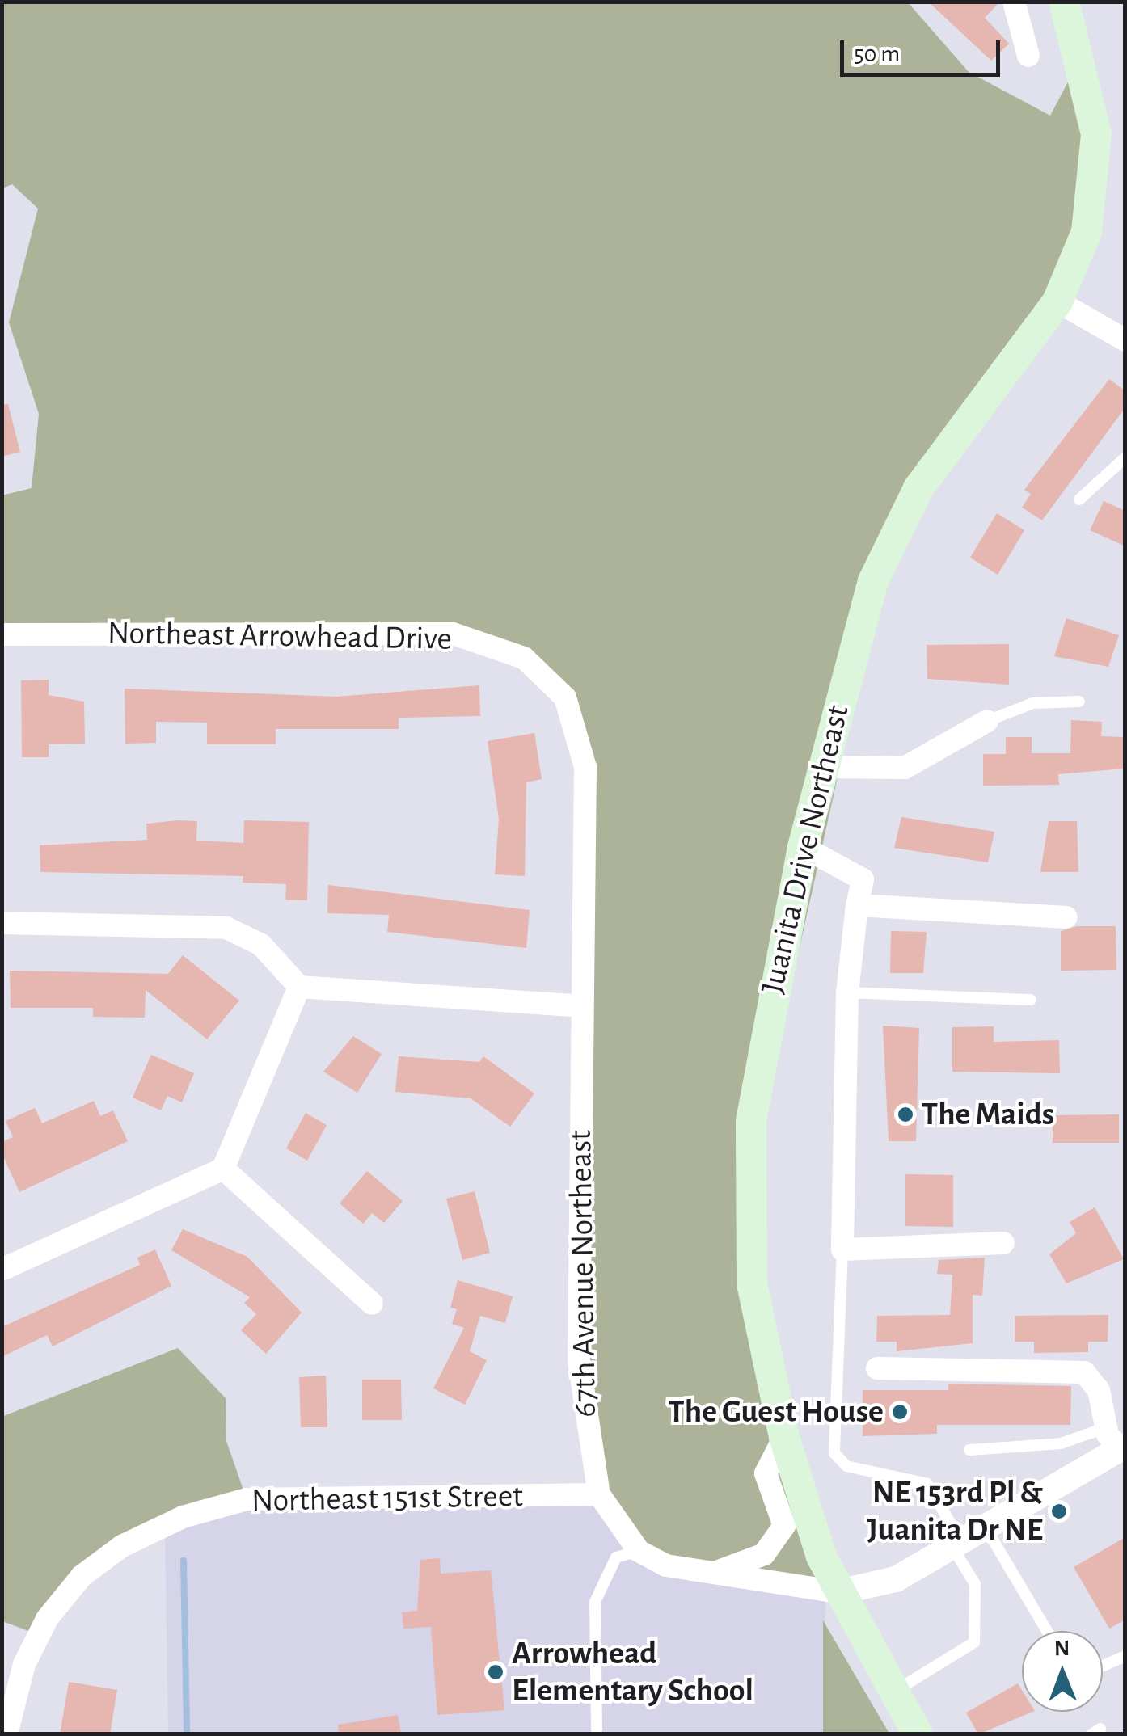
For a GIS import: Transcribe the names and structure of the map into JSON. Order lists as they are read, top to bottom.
{
  "streets": {
    "main road": ["Juanita Drive Northeast"],
    "street": ["Northeast Arrowhead Drive", "67th Avenue Northeast", "Northeast 151st Street"]
  },
  "crossings": [
    ["Northeast Arrowhead Drive", "67th Avenue Northeast"],
    ["67th Avenue Northeast", "Northeast 151st Street"]
  ],
  "places": [
    "The Maids",
    "The Guest House",
    "NE 153rd Pl & Juanita Dr NE",
    "Arrowhead Elementary School"
  ],
  "scale_bar": "50 m",
  "north": "top"
}
